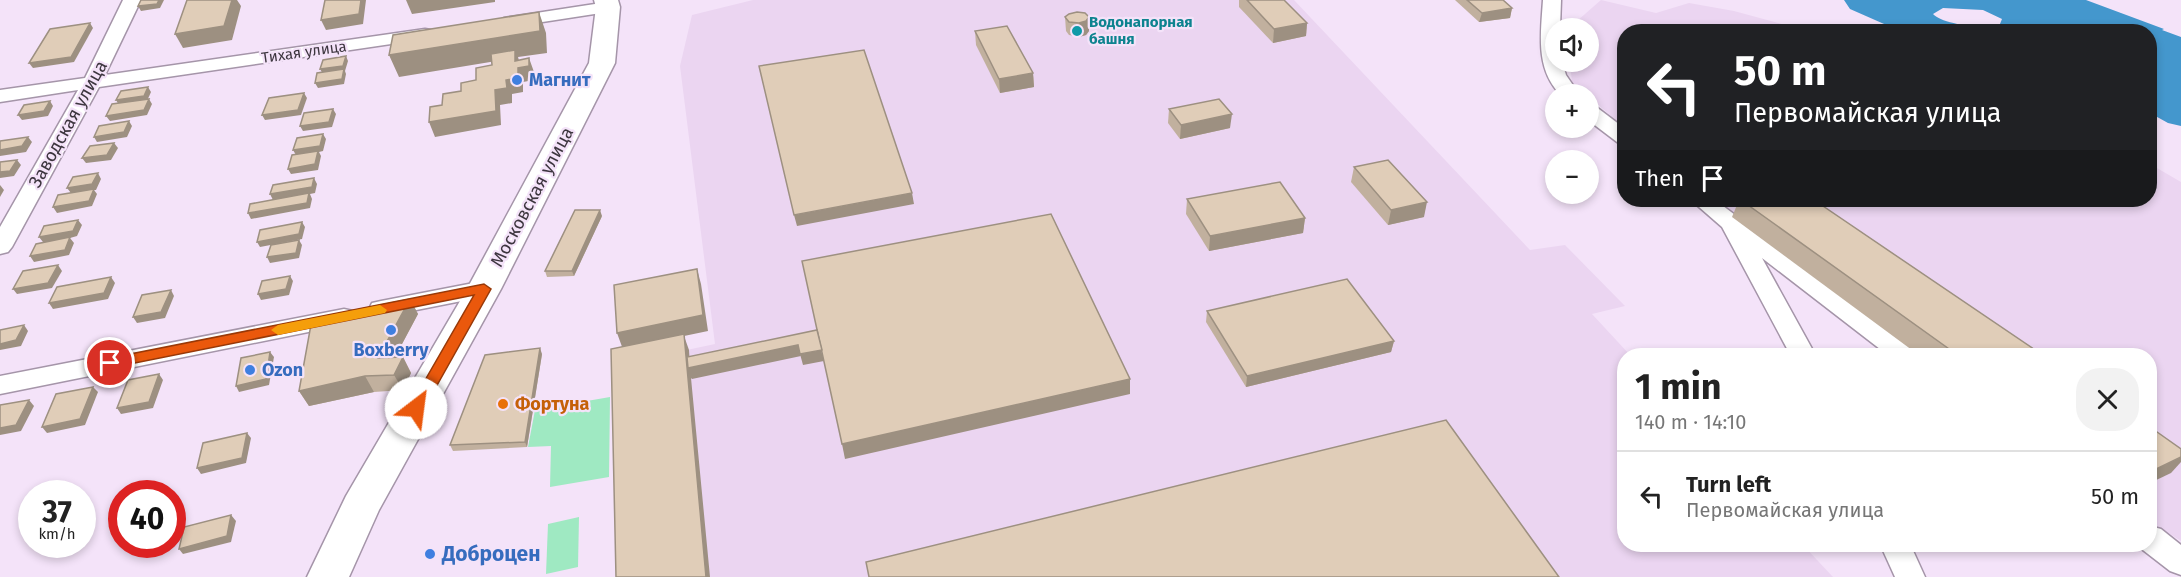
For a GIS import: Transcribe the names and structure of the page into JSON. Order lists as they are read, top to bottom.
{
  "streets": {
    "street": ["Тихая улица", "Заводская улица", "Московская улица"]
  },
  "crossings": [
    ["Тихая улица", "Заводская улица"]
  ],
  "places": [
    "Водонапорная башня",
    "Магнит",
    "Boxberry",
    "Ozon",
    "Фортуна",
    "Доброцен"
  ],
  "page": {
    "map_buttons": ["+", "−"],
    "turn": ["50 m", "Первомайская улица"],
    "then": "Then",
    "heading": ["1 min", "140 m · 14:10"],
    "list": [
      {
        "name": "Turn left",
        "note": "Первомайская улица",
        "value": "50 m"
      }
    ],
    "speed": "37 km/h",
    "limit": "40"
  }
}
